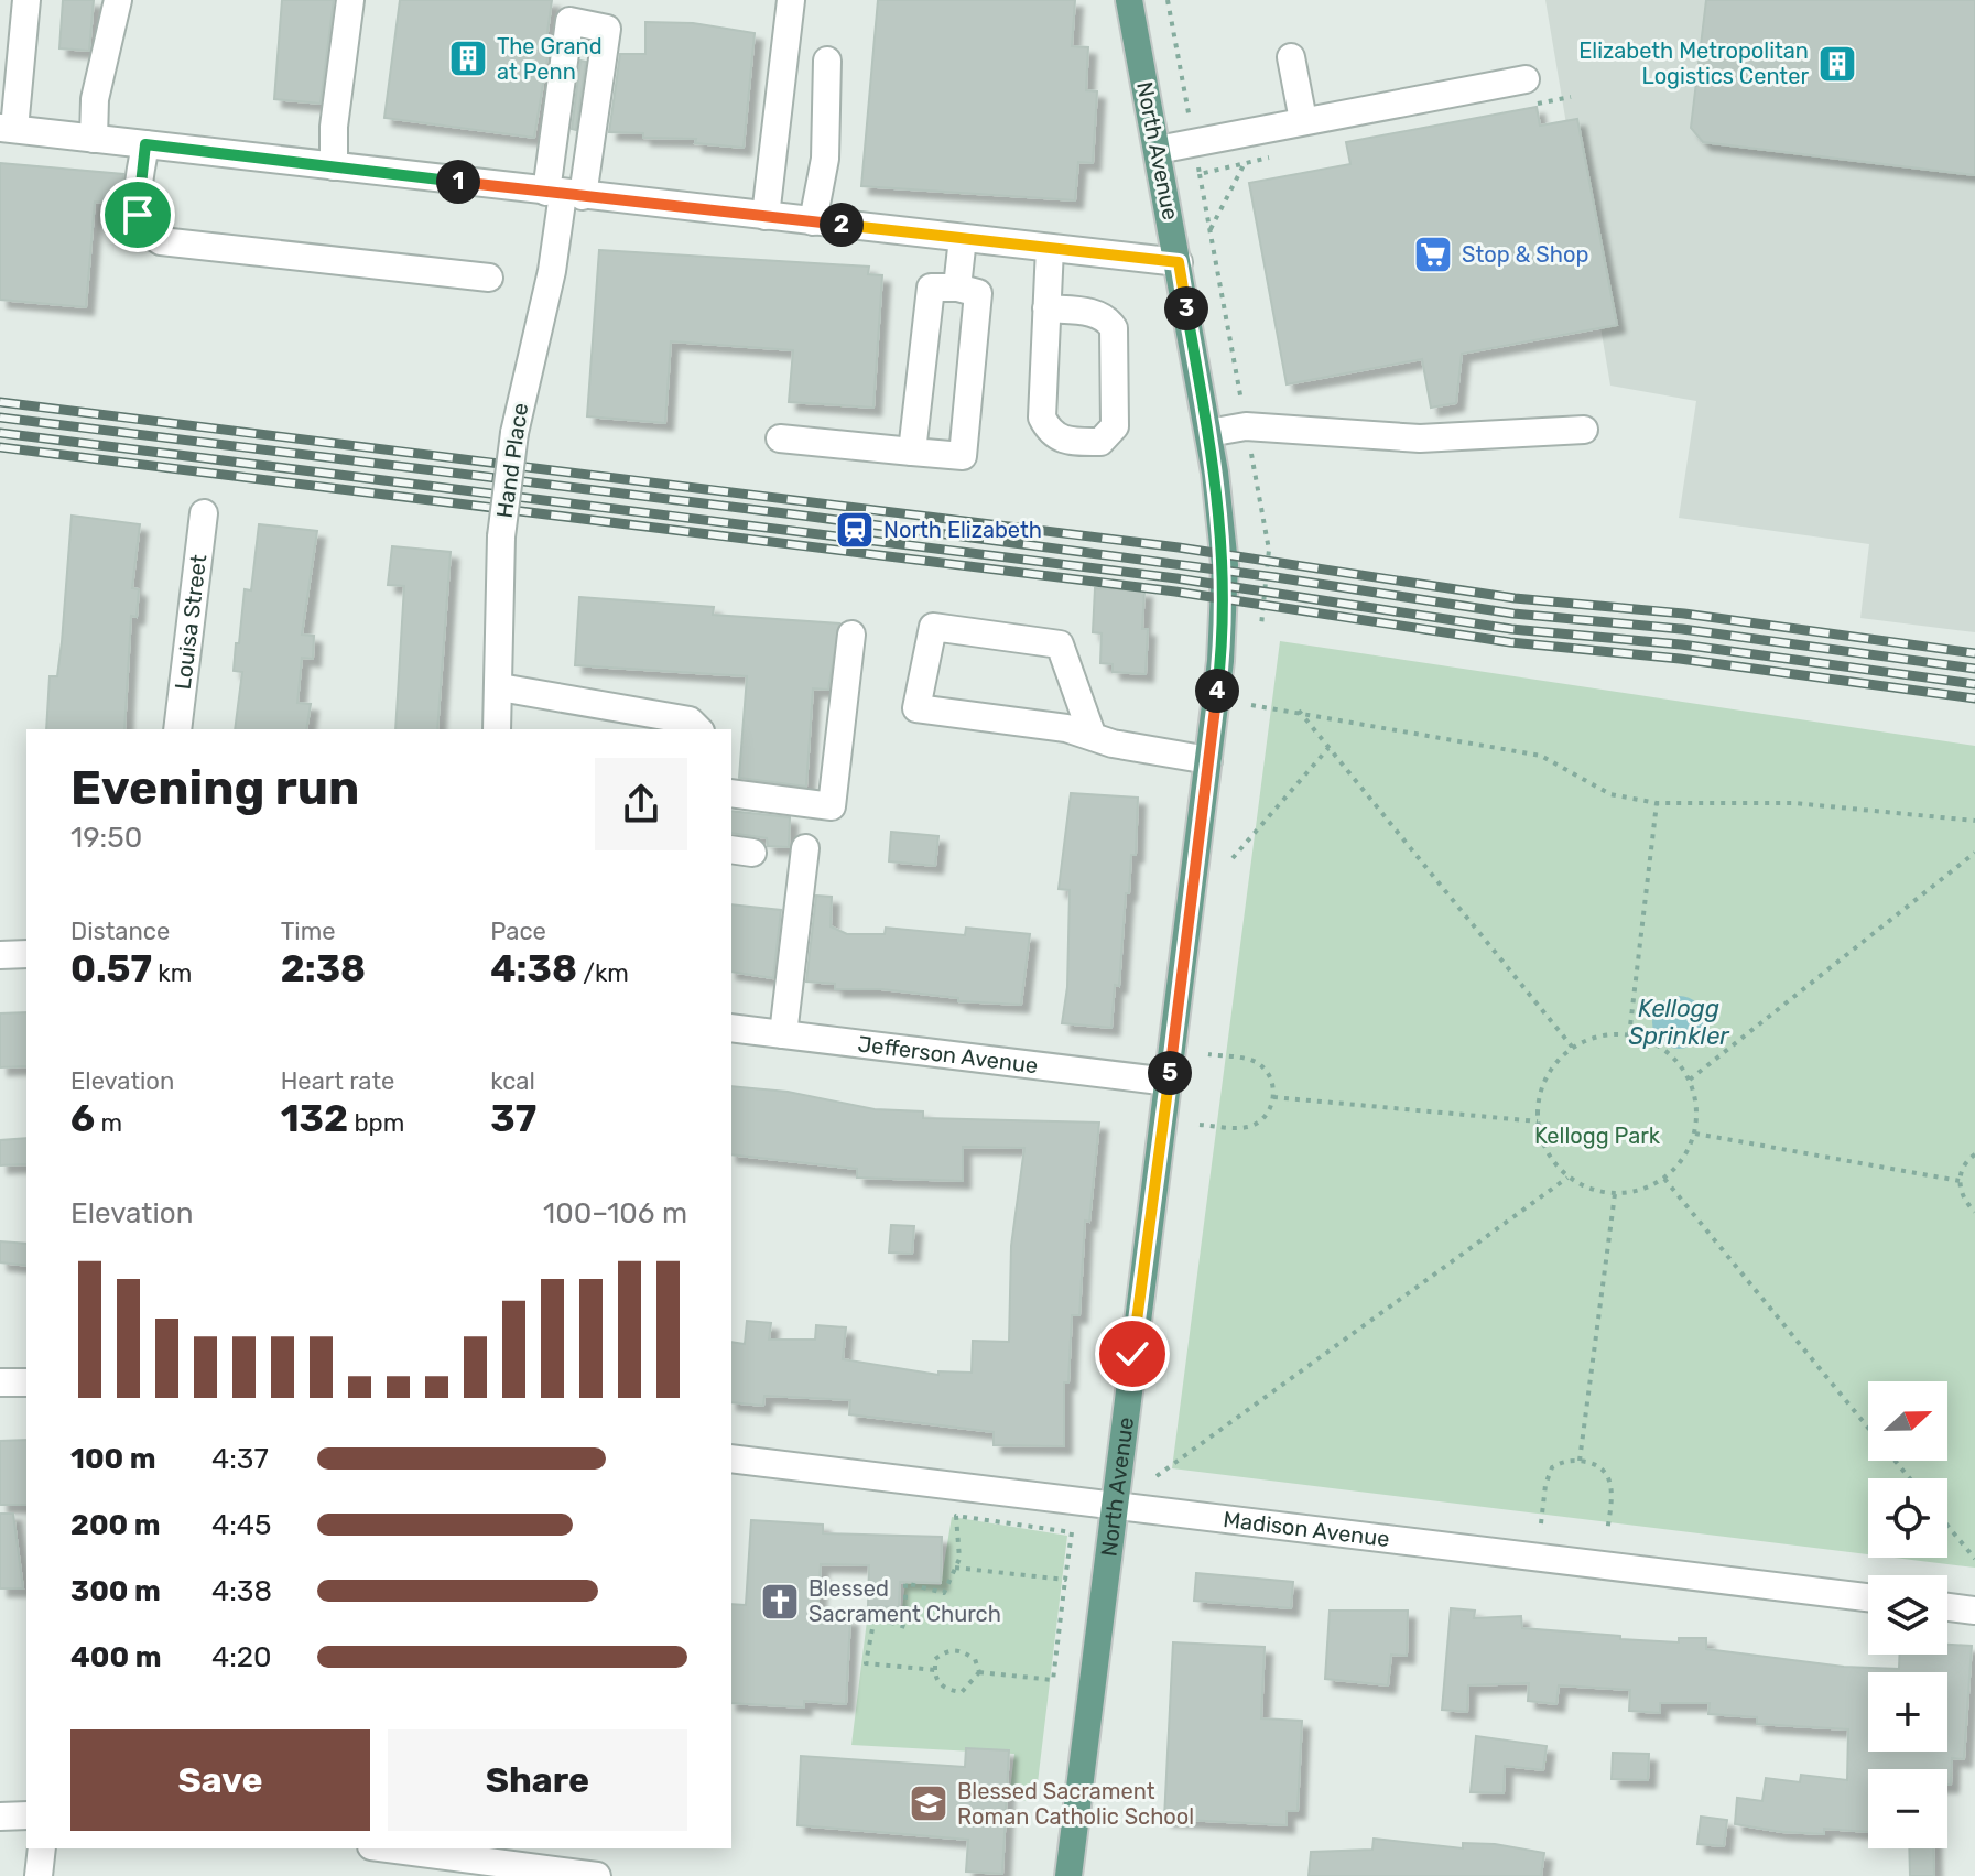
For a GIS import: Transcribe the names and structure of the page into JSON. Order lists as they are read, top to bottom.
{
  "streets": {
    "main road": ["North Avenue"],
    "street": [
      "Hand Place",
      "Louisa Street",
      "Jefferson Avenue",
      "Madison Avenue"
    ]
  },
  "crossings": [
    ["North Avenue", "Jefferson Avenue"],
    ["North Avenue", "Madison Avenue"]
  ],
  "water": ["Kellogg Sprinkler"],
  "parks": ["Kellogg Park"],
  "places": {
    "building": ["The Grand at Penn", "Elizabeth Metropolitan Logistics Center"],
    "supermarket": ["Stop & Shop"],
    "station": ["North Elizabeth"],
    "church": ["Blessed Sacrament Church"],
    "school or university": ["Blessed Sacrament Roman Catholic School"]
  },
  "north": "right",
  "page": {
    "pins": [
      "1",
      "2",
      "3",
      "4",
      "5"
    ],
    "heading": ["Evening run", "19:50"],
    "stats": [
      ["Distance", "0.57 km"],
      ["Time", "2:38"],
      ["Pace", "4:38 /km"],
      ["Elevation", "6 m"],
      ["Heart rate", "132 bpm"],
      ["kcal", "37"]
    ],
    "chart": ["Elevation", "100–106 m"],
    "map_buttons": ["+", "−"],
    "list": [
      {
        "name": "100 m",
        "note": "4:37"
      },
      {
        "name": "200 m",
        "note": "4:45"
      },
      {
        "name": "300 m",
        "note": "4:38"
      },
      {
        "name": "400 m",
        "note": "4:20"
      }
    ],
    "buttons": ["Save", "Share"]
  }
}
